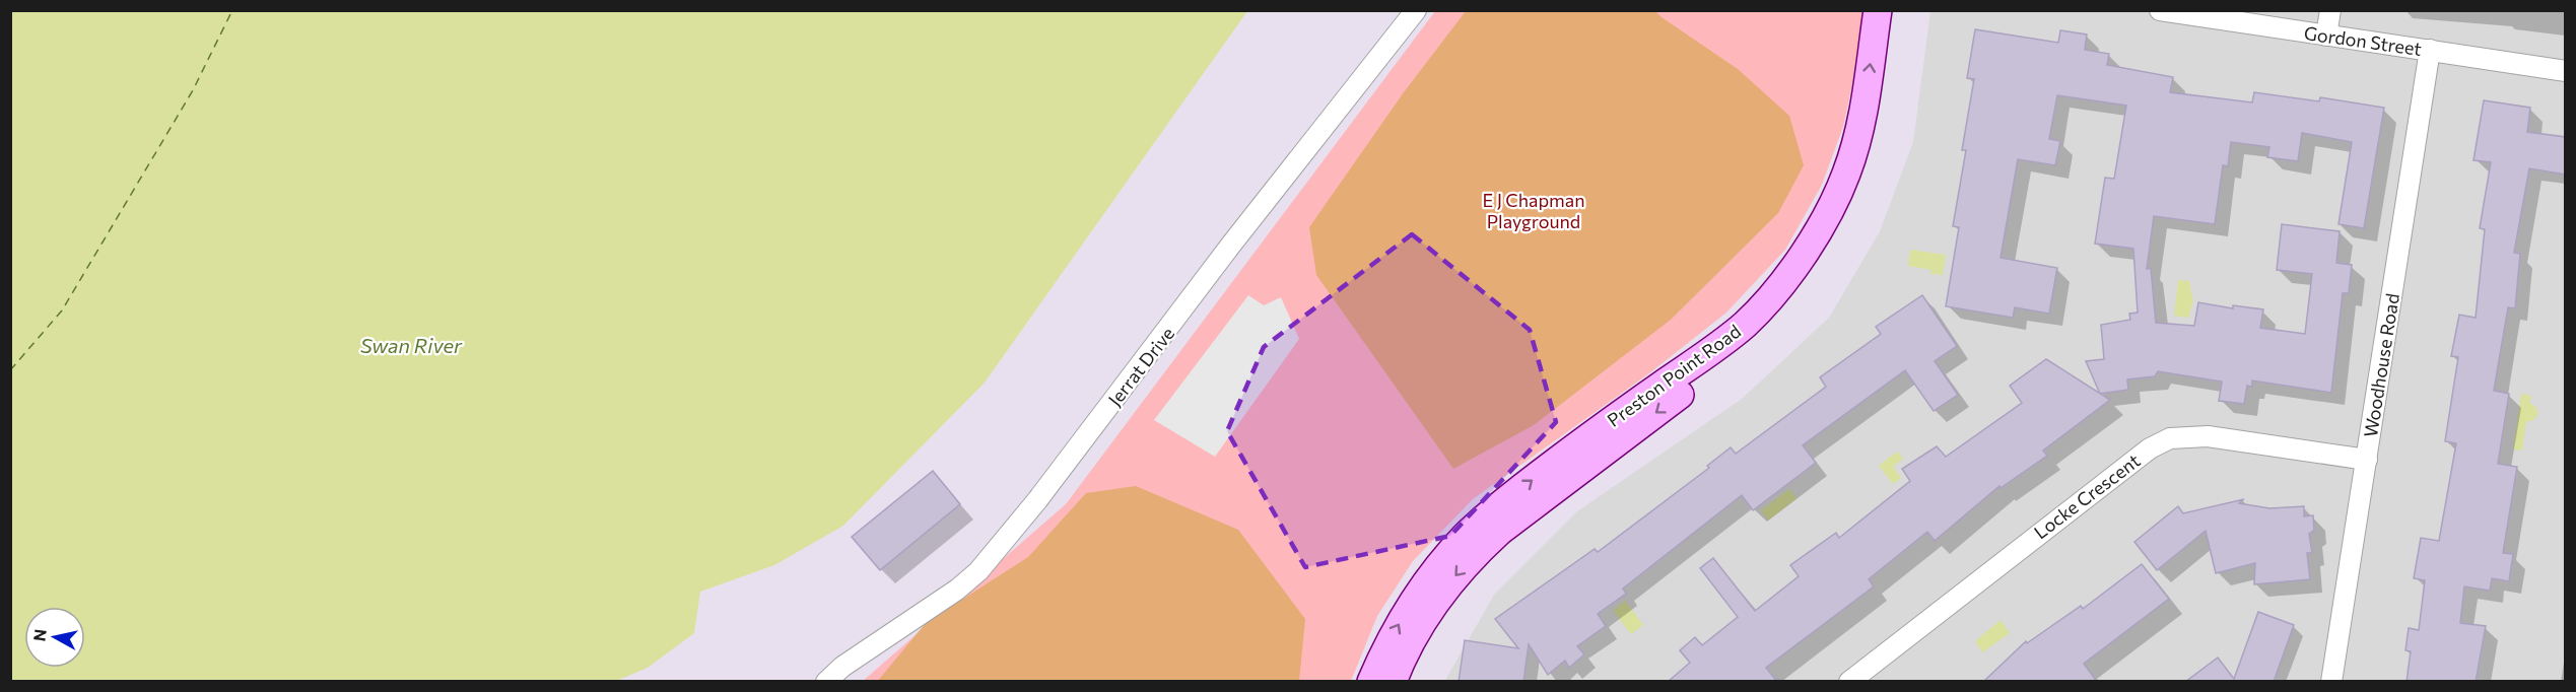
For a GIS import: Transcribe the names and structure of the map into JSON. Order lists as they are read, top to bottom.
{
  "streets": {
    "main road": ["Preston Point Road"],
    "street": [
      "Gordon Street",
      "Woodhouse Road",
      "Jerrat Drive",
      "Locke Crescent"
    ]
  },
  "crossings": [
    ["Gordon Street", "Woodhouse Road"],
    ["Woodhouse Road", "Locke Crescent"]
  ],
  "water": ["Swan River"],
  "parks": ["E J Chapman Playground"],
  "north": "left"
}
